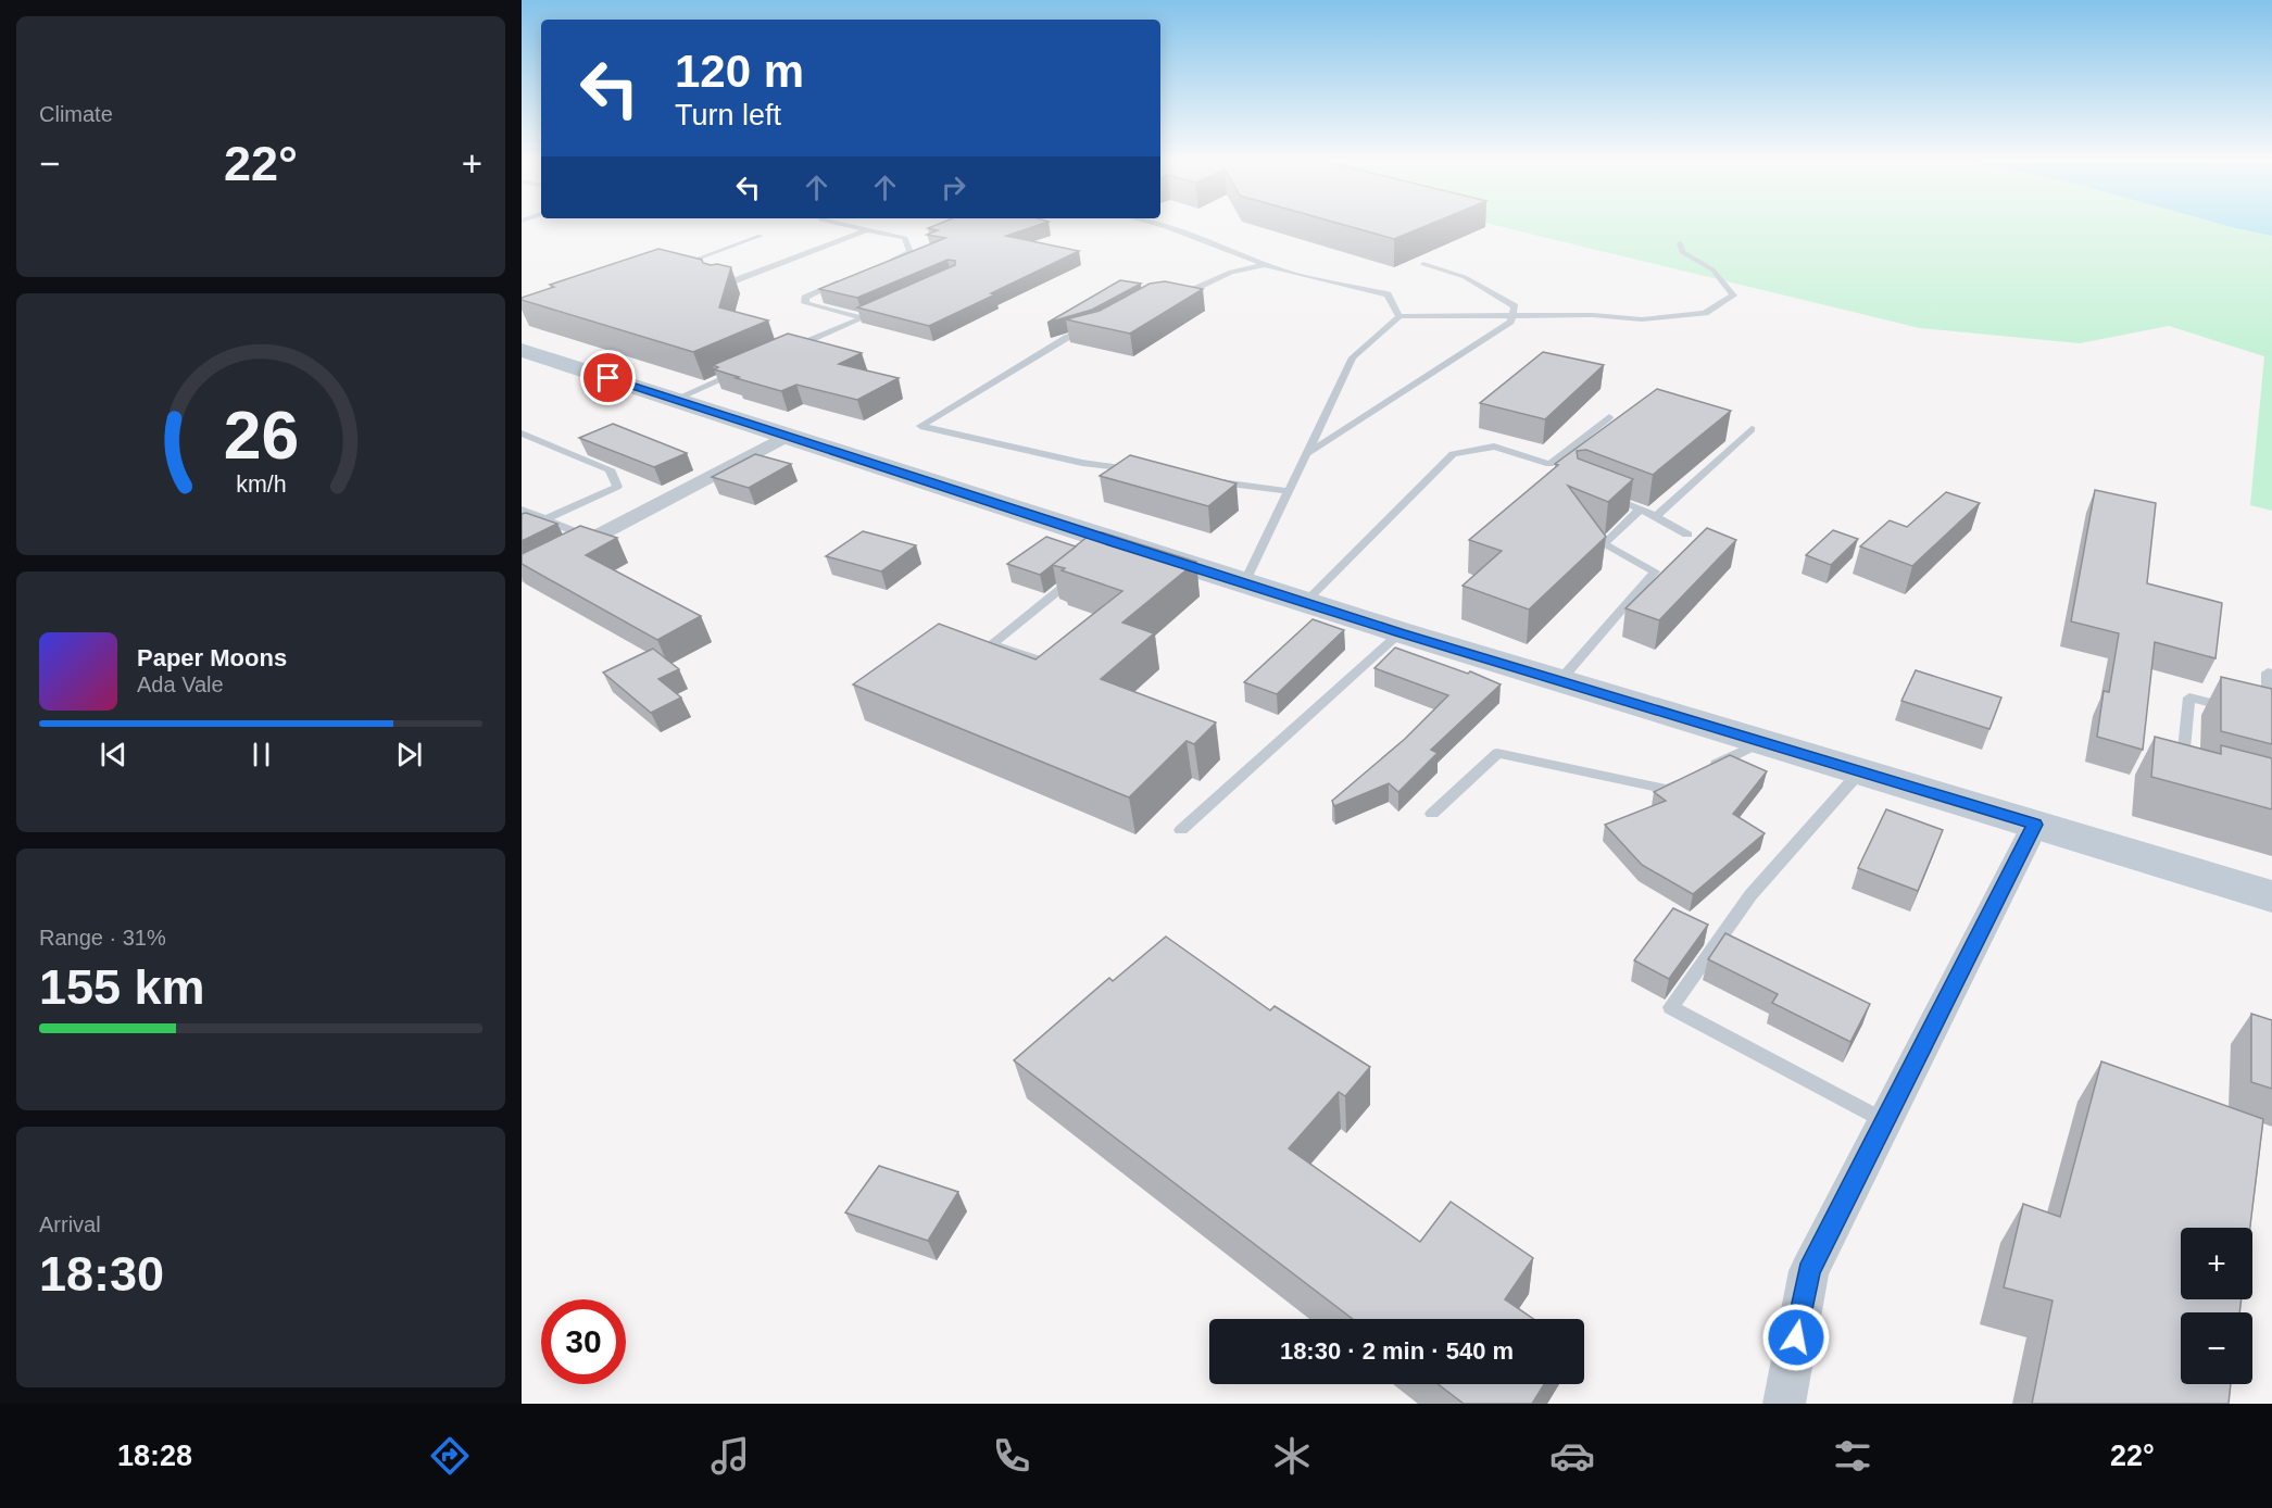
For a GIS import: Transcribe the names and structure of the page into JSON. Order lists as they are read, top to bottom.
{
  "page": {
    "tile": [
      "Climate",
      ["Range · 31%", "155 km"],
      ["Arrival", "18:30"]
    ],
    "turn": ["120 m", "Turn left"],
    "heat": ["−", "22°", "+"],
    "song": ["Paper Moons", "Ada Vale"],
    "map_buttons": ["+", "−"],
    "limit": "30",
    "trip": "18:30 · 2 min · 540 m",
    "tabs": ["18:28", "22°"],
    "gauge": ["26", "km/h"]
  }
}
